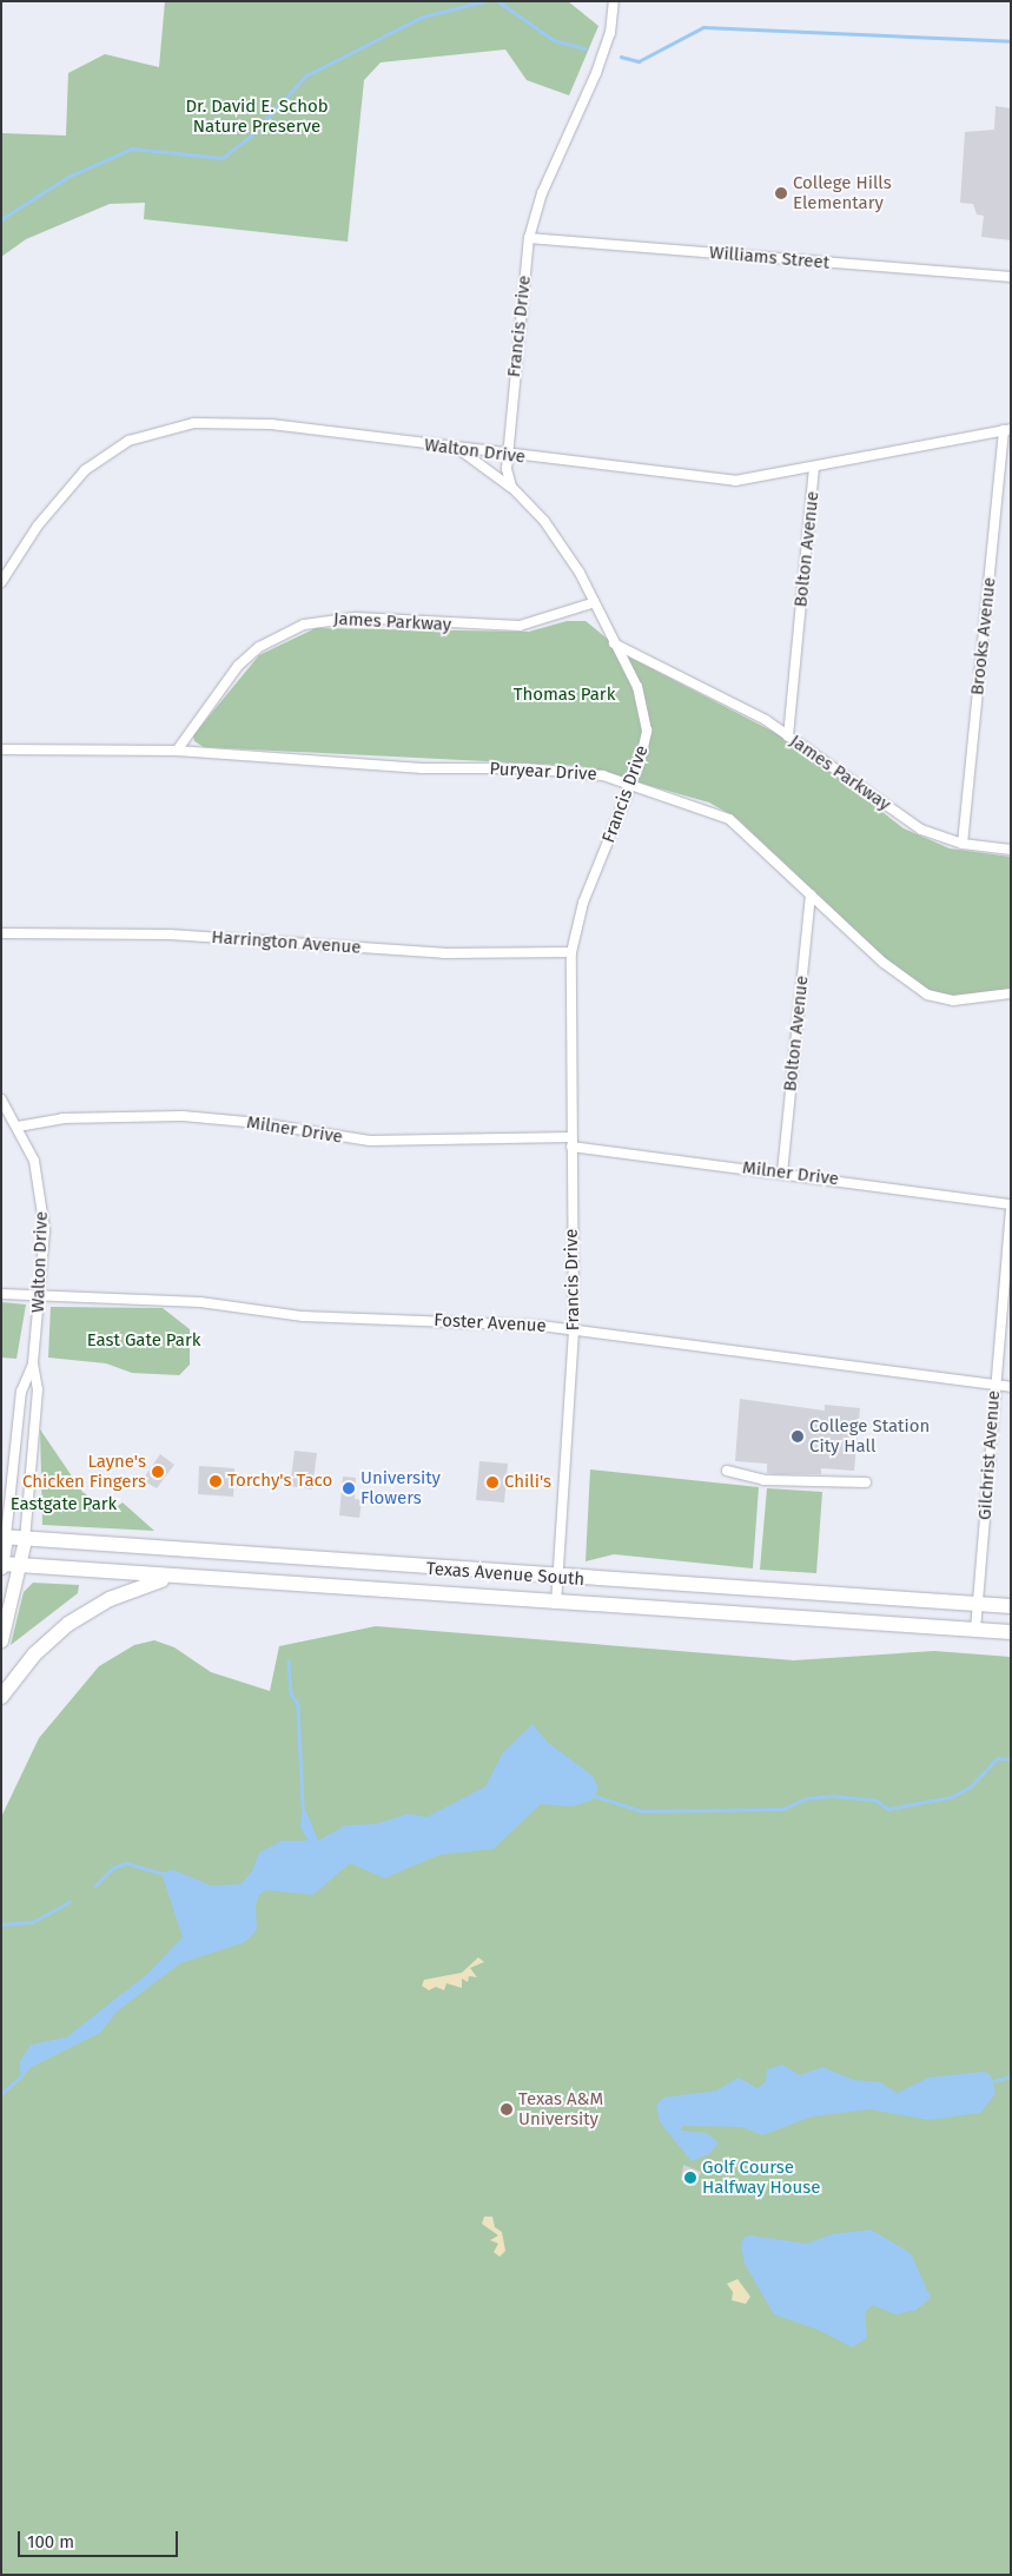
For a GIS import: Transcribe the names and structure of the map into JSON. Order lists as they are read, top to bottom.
{
  "streets": {
    "main road": ["Texas Avenue South"],
    "street": [
      "Williams Street",
      "Francis Drive",
      "Walton Drive",
      "Bolton Avenue",
      "James Parkway",
      "Brooks Avenue",
      "Puryear Drive",
      "Harrington Avenue",
      "Milner Drive",
      "Foster Avenue",
      "Gilchrist Avenue"
    ]
  },
  "crossings": [
    ["Williams Street", "Francis Drive"],
    ["Francis Drive", "Walton Drive"],
    ["Francis Drive", "James Parkway"],
    ["Francis Drive", "Puryear Drive"],
    ["Francis Drive", "Harrington Avenue"],
    ["Francis Drive", "Milner Drive"],
    ["Francis Drive", "Foster Avenue"],
    ["Francis Drive", "Texas Avenue South"],
    ["Walton Drive", "Bolton Avenue"],
    ["Walton Drive", "Brooks Avenue"],
    ["Walton Drive", "Milner Drive"],
    ["Walton Drive", "Foster Avenue"],
    ["Walton Drive", "Texas Avenue South"],
    ["Bolton Avenue", "James Parkway"],
    ["Bolton Avenue", "Puryear Drive"],
    ["Bolton Avenue", "Milner Drive"],
    ["James Parkway", "Brooks Avenue"],
    ["James Parkway", "Puryear Drive"],
    ["Foster Avenue", "Gilchrist Avenue"],
    ["Gilchrist Avenue", "Texas Avenue South"]
  ],
  "parks": [
    "Dr. David E. Schob Nature Preserve",
    "Thomas Park",
    "East Gate Park",
    "Eastgate Park"
  ],
  "places": [
    "College Hills Elementary",
    "College Station City Hall",
    "Layne's Chicken Fingers",
    "Torchy's Taco",
    "Chili's",
    "University Flowers",
    "Texas A&M University",
    "Golf Course Halfway House"
  ],
  "scale_bar": "100 m"
}
